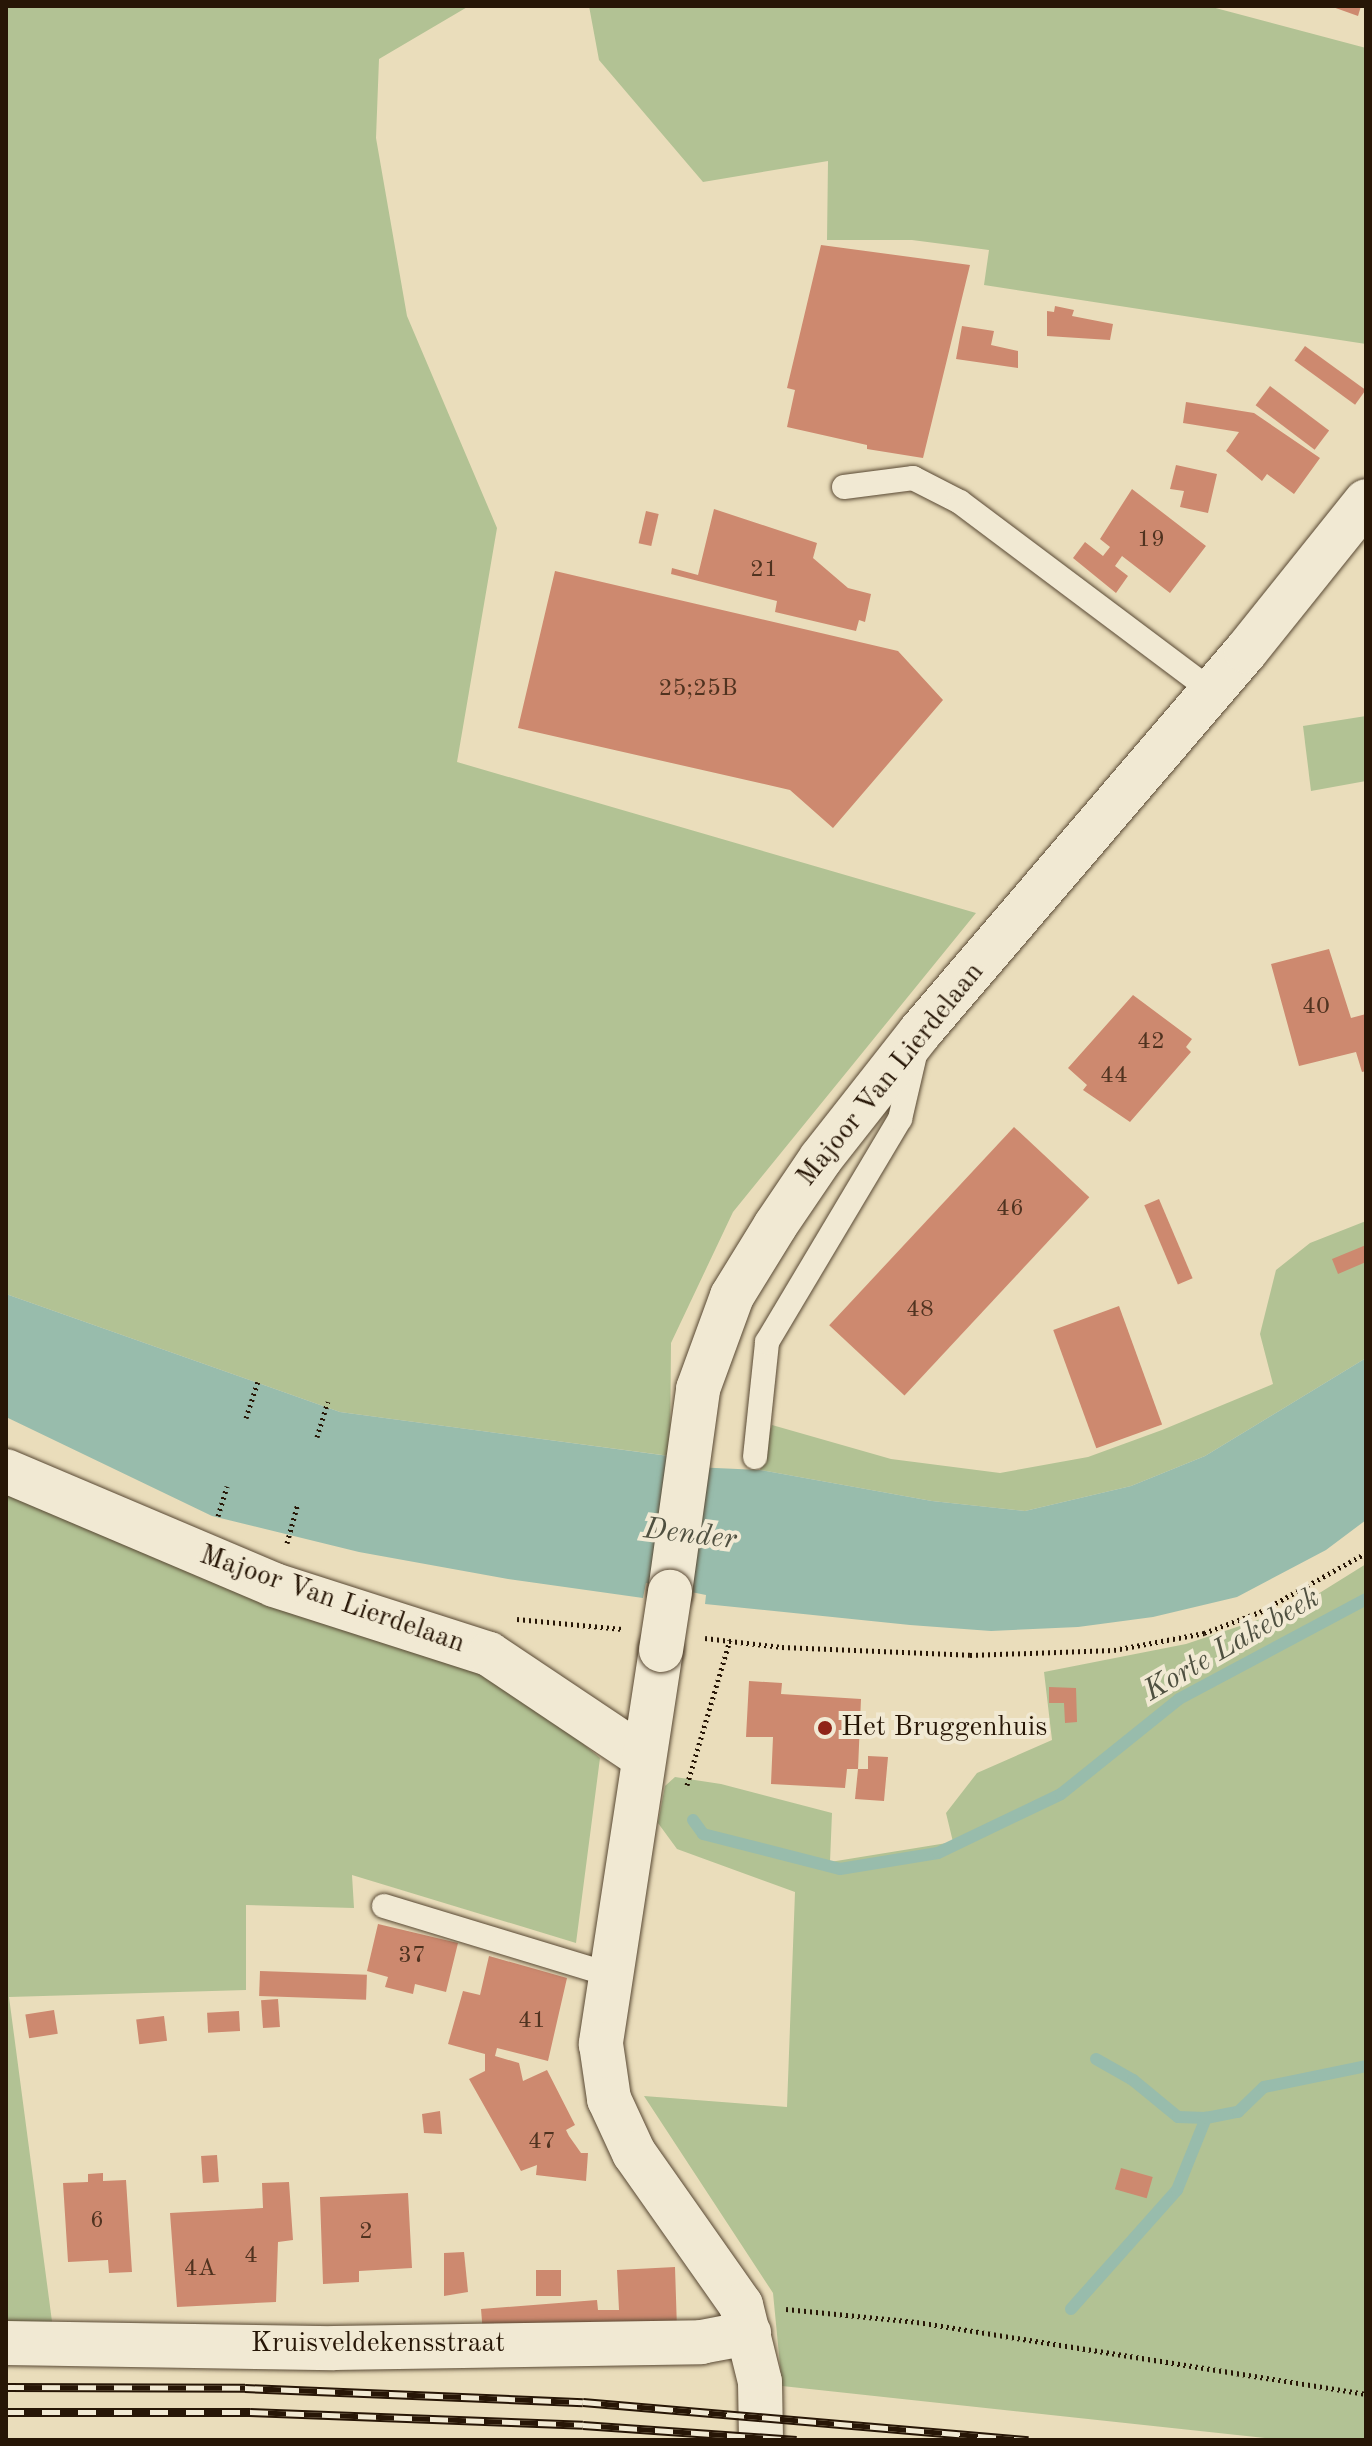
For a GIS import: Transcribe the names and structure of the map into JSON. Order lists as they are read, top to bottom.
{
  "streets": {
    "street": ["Majoor Van Lierdelaan", "Kruisveldekensstraat"]
  },
  "crossings": [
    ["Majoor Van Lierdelaan", "Kruisveldekensstraat"]
  ],
  "water": ["Dender", "Korte Lakebeek"],
  "places": ["Het Bruggenhuis"],
  "house_numbers": [
    "19",
    "21",
    "25;25B",
    "40",
    "42",
    "44",
    "46",
    "48",
    "37",
    "41",
    "47",
    "6",
    "2",
    "4",
    "4A"
  ]
}
